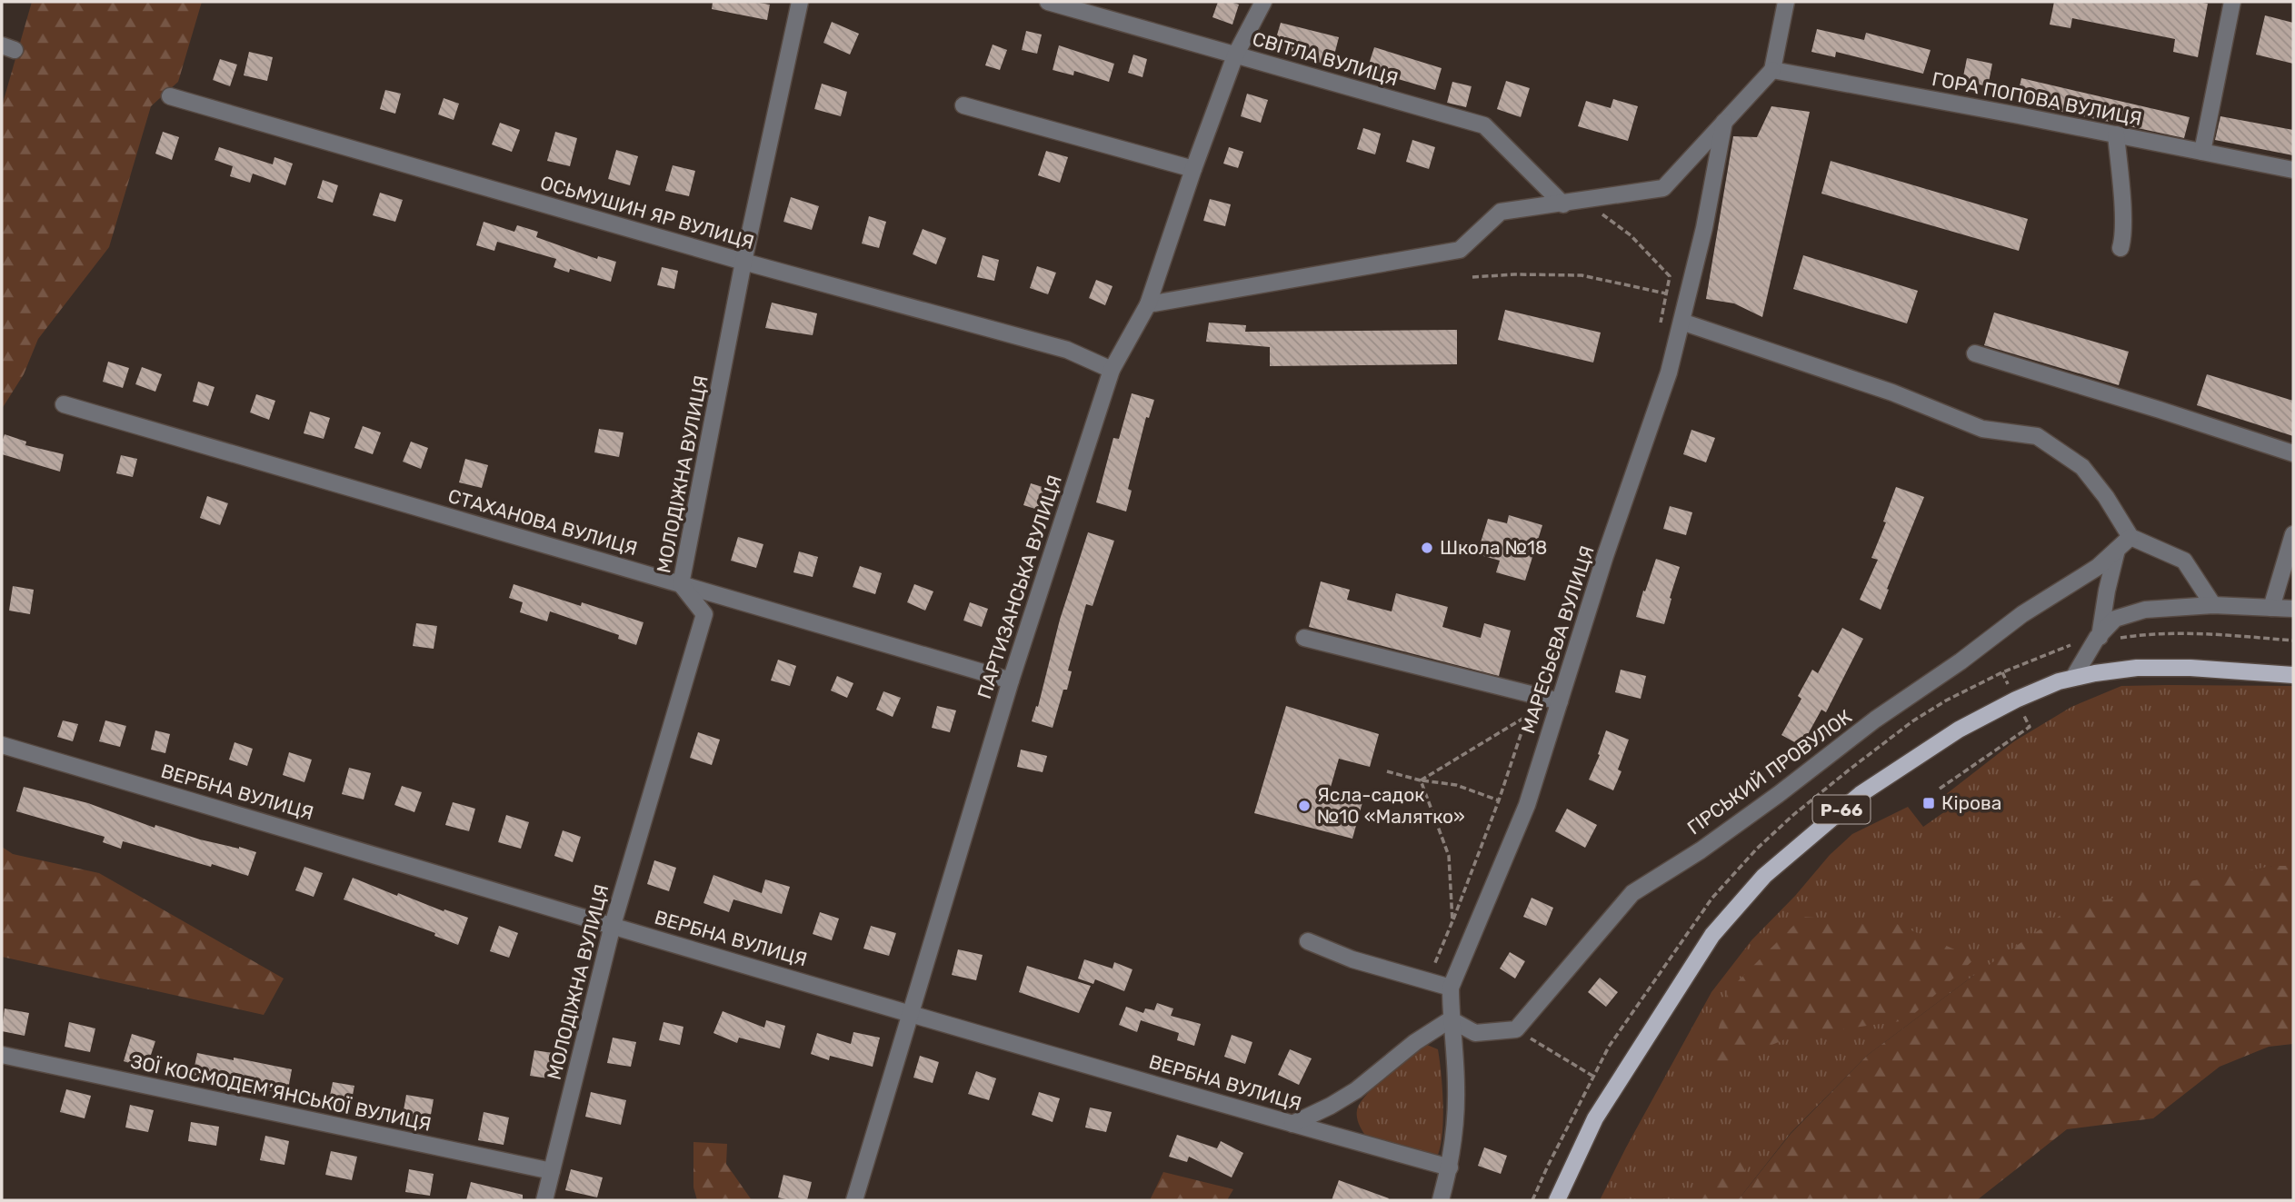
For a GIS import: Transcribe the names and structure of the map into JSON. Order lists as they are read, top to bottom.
{
  "streets": {
    "main road": ["Р-66"],
    "street": [
      "СВІТЛА ВУЛИЦЯ",
      "ГОРА ПОПОВА ВУЛИЦЯ",
      "ОСЬМУШИН ЯР ВУЛИЦЯ",
      "МОЛОДІЖНА ВУЛИЦЯ",
      "СТАХАНОВА ВУЛИЦЯ",
      "ПАРТИЗАНСЬКА ВУЛИЦЯ",
      "МАРЕСЬЄВА ВУЛИЦЯ",
      "ГІРСЬКИЙ ПРОВУЛОК",
      "ВЕРБНА ВУЛИЦЯ",
      "ЗОЇ КОСМОДЕМ’ЯНСЬКОЇ ВУЛИЦЯ"
    ]
  },
  "crossings": [
    ["СВІТЛА ВУЛИЦЯ", "ПАРТИЗАНСЬКА ВУЛИЦЯ"],
    ["ОСЬМУШИН ЯР ВУЛИЦЯ", "МОЛОДІЖНА ВУЛИЦЯ"],
    ["ОСЬМУШИН ЯР ВУЛИЦЯ", "ПАРТИЗАНСЬКА ВУЛИЦЯ"],
    ["МОЛОДІЖНА ВУЛИЦЯ", "СТАХАНОВА ВУЛИЦЯ"],
    ["МОЛОДІЖНА ВУЛИЦЯ", "ВЕРБНА ВУЛИЦЯ"],
    ["МОЛОДІЖНА ВУЛИЦЯ", "ЗОЇ КОСМОДЕМ’ЯНСЬКОЇ ВУЛИЦЯ"],
    ["СТАХАНОВА ВУЛИЦЯ", "ПАРТИЗАНСЬКА ВУЛИЦЯ"],
    ["ПАРТИЗАНСЬКА ВУЛИЦЯ", "ВЕРБНА ВУЛИЦЯ"],
    ["МАРЕСЬЄВА ВУЛИЦЯ", "ВЕРБНА ВУЛИЦЯ"]
  ],
  "places": {
    "other": ["Школа №18", "Ясла-садок №10 «Малятко»"],
    "transit": ["Кірова"]
  }
}
